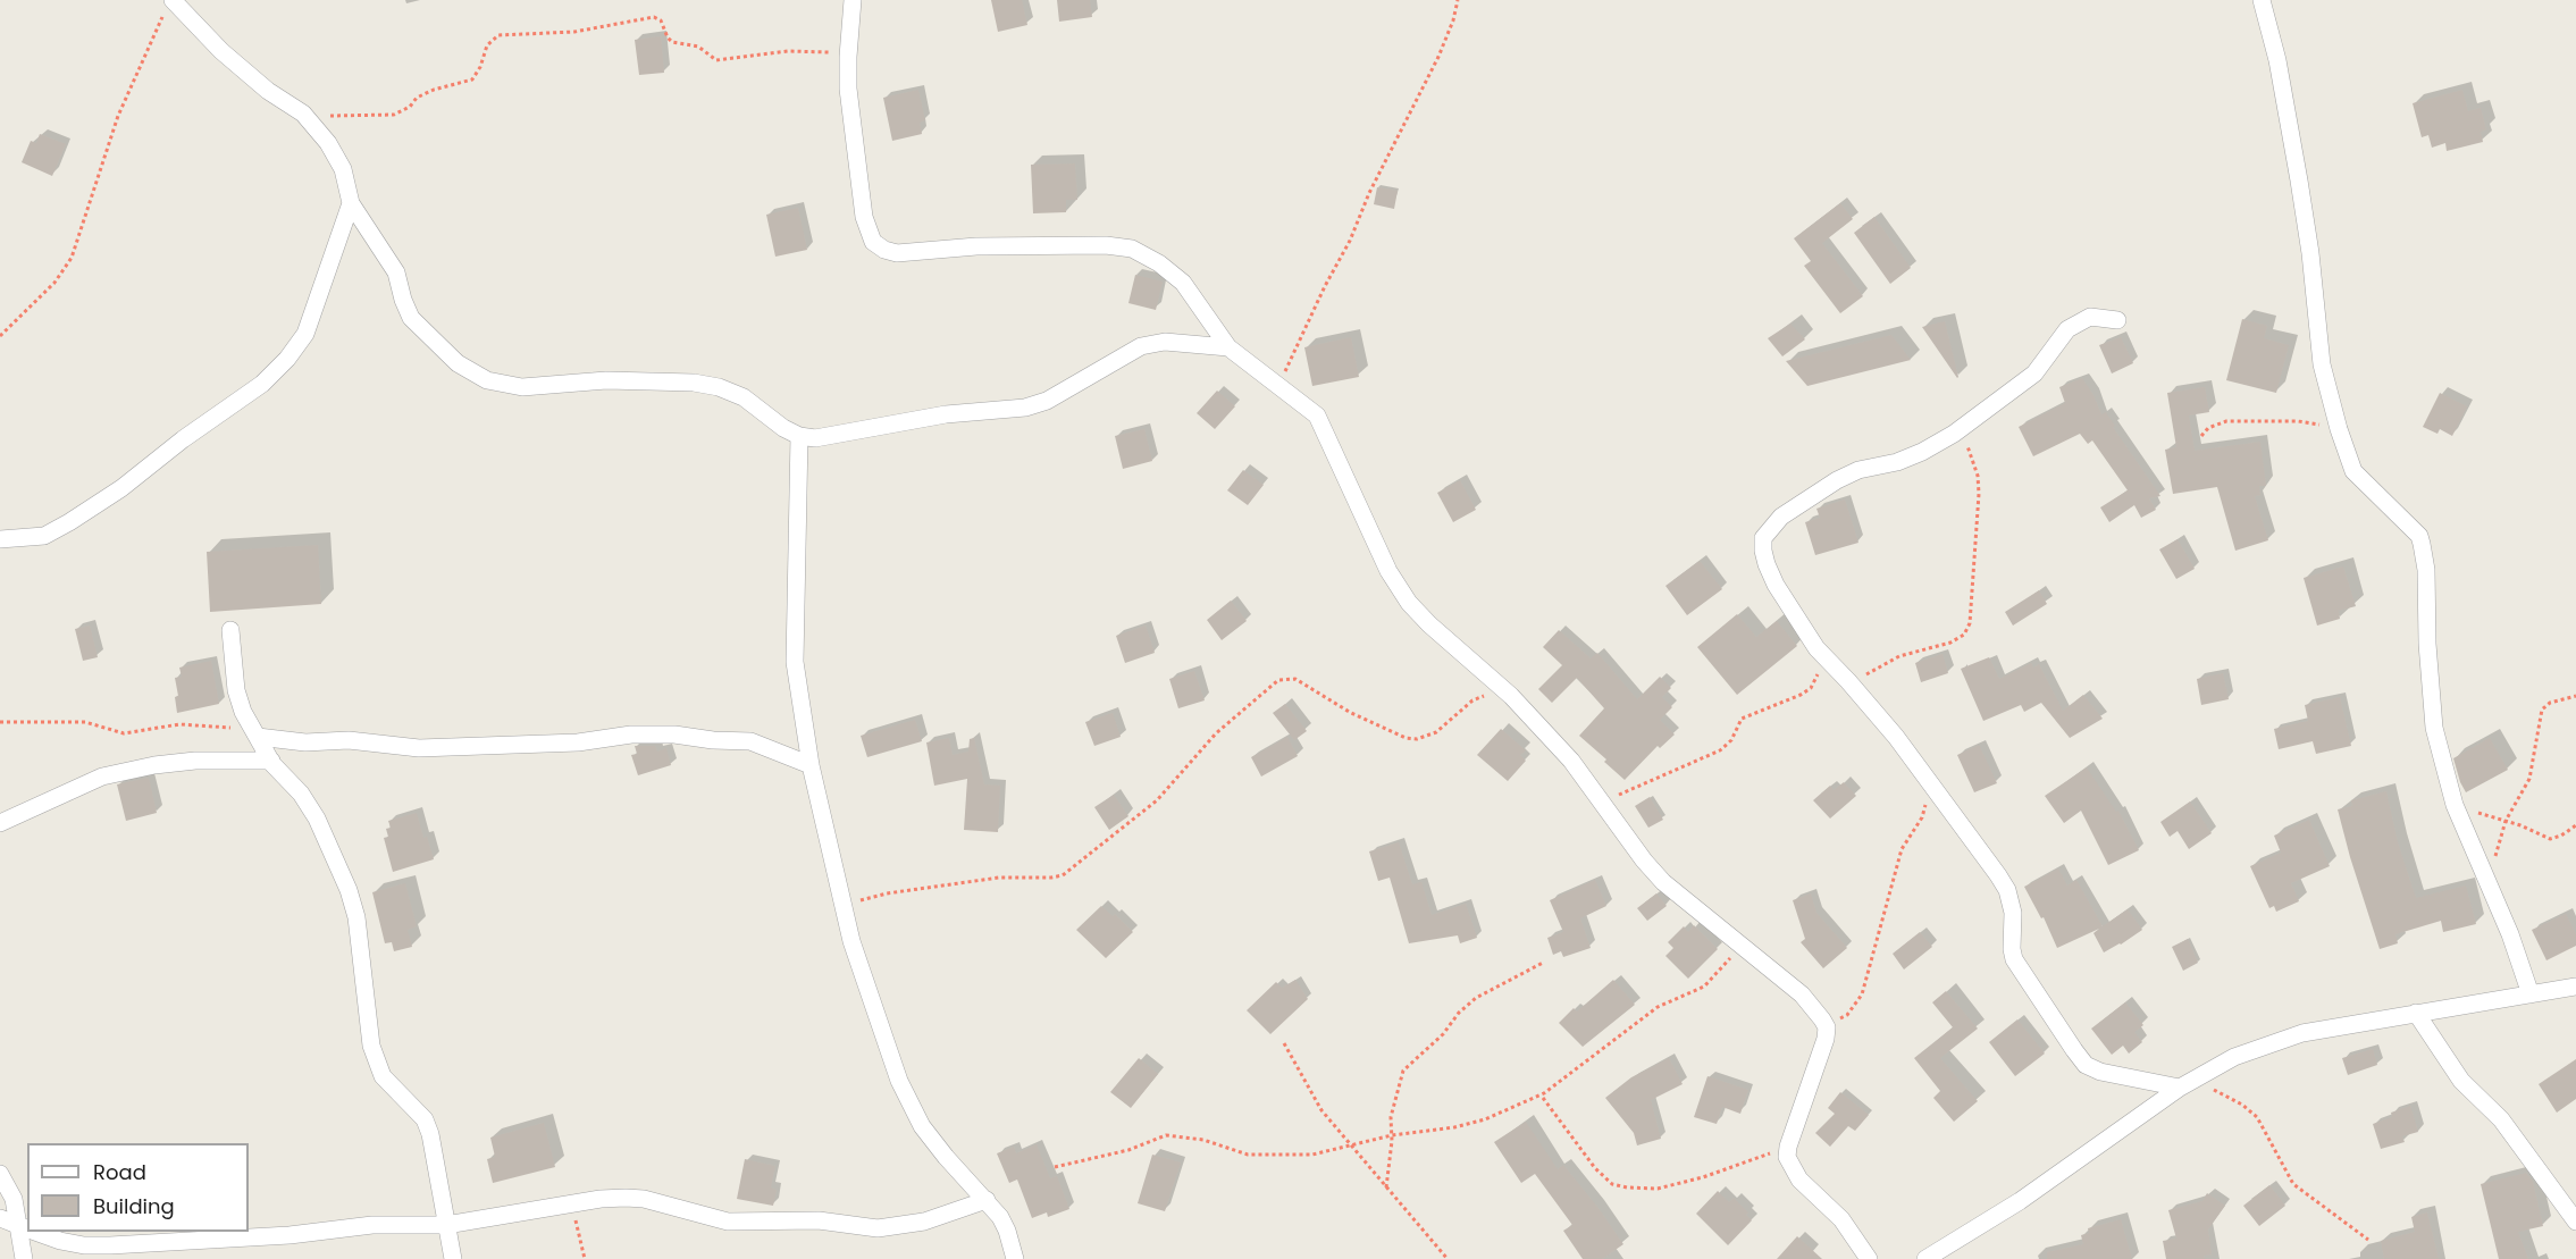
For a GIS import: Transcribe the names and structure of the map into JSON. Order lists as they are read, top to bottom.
{
  "legend": ["Road", "Building"]
}
